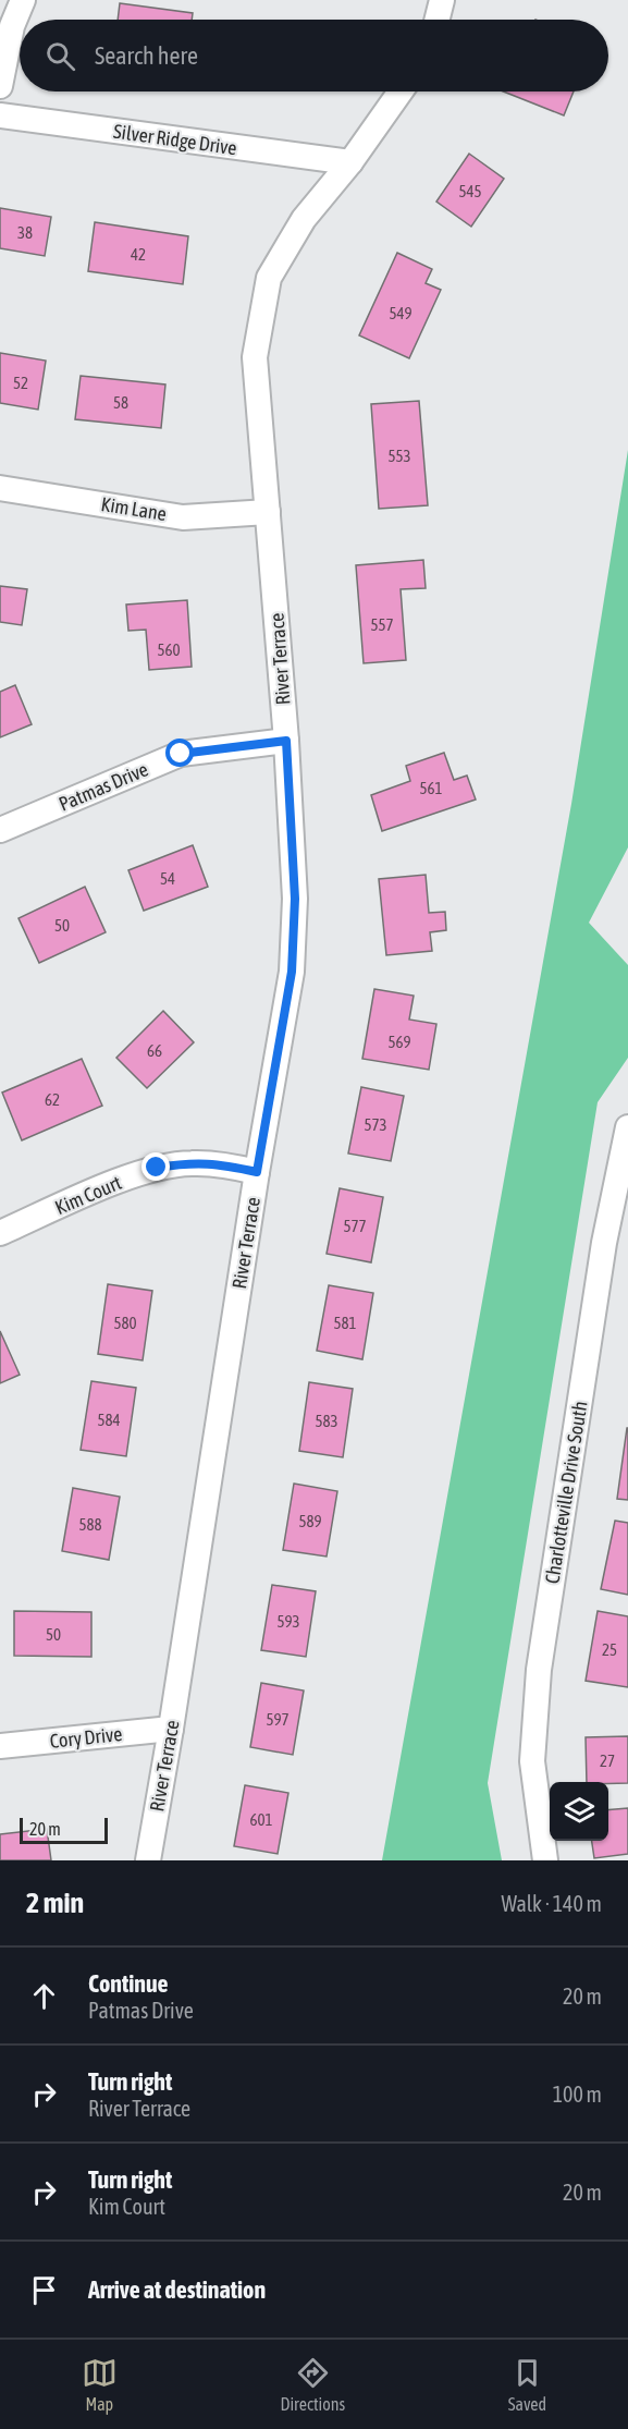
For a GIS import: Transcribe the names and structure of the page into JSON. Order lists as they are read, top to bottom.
{
  "streets": {
    "street": [
      "Silver Ridge Drive",
      "Kim Lane",
      "River Terrace",
      "Patmas Drive",
      "Kim Court",
      "Charlotteville Drive South",
      "Cory Drive"
    ]
  },
  "crossings": [
    ["Silver Ridge Drive", "River Terrace"],
    ["Kim Lane", "River Terrace"],
    ["River Terrace", "Patmas Drive"],
    ["River Terrace", "Kim Court"],
    ["River Terrace", "Cory Drive"]
  ],
  "house_numbers": [
    "545",
    "38",
    "42",
    "549",
    "52",
    "58",
    "553",
    "557",
    "560",
    "561",
    "54",
    "50",
    "569",
    "66",
    "62",
    "573",
    "577",
    "580",
    "581",
    "584",
    "583",
    "589",
    "588",
    "593",
    "50",
    "25",
    "597",
    "27",
    "601"
  ],
  "scale_bar": "20 m",
  "page": {
    "search": "Search here",
    "scale": "20 m",
    "heading": ["2 min", "Walk · 140 m"],
    "list": [
      ["Continue", "Patmas Drive", "20 m"],
      ["Turn right", "River Terrace", "100 m"],
      ["Turn right", "Kim Court", "20 m"],
      "Arrive at destination"
    ],
    "nav": ["Map", "Directions", "Saved"]
  }
}
